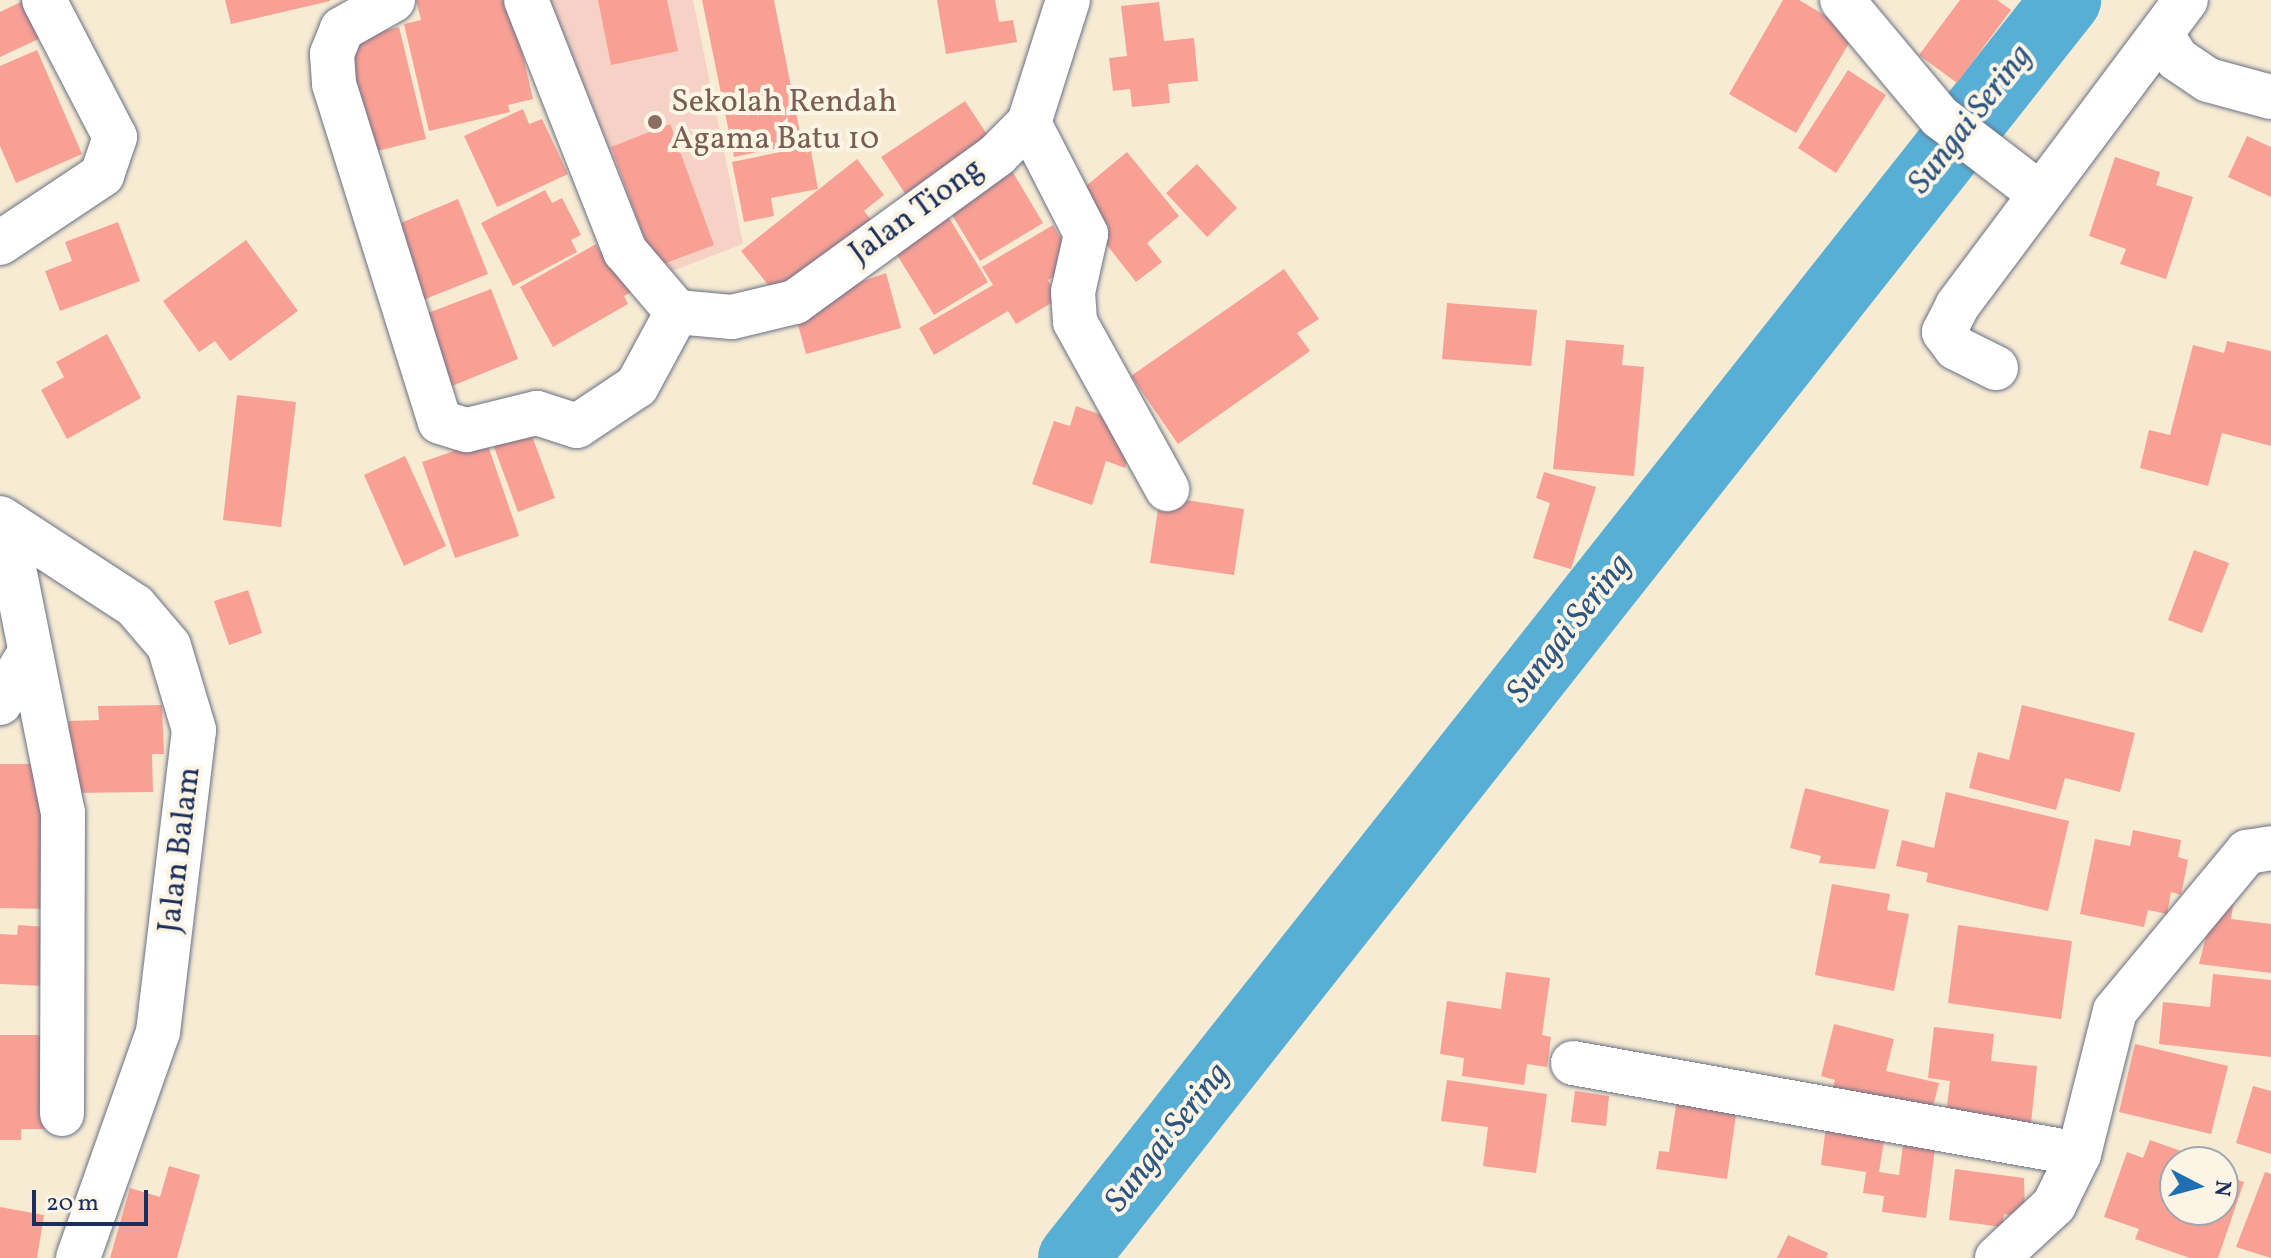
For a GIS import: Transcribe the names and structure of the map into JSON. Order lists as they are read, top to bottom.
{
  "streets": {
    "street": ["Jalan Tiong", "Jalan Balam"]
  },
  "water": ["Sungai Sering"],
  "places": ["Sekolah Rendah Agama Batu 10"],
  "scale_bar": "20 m",
  "north": "right"
}
